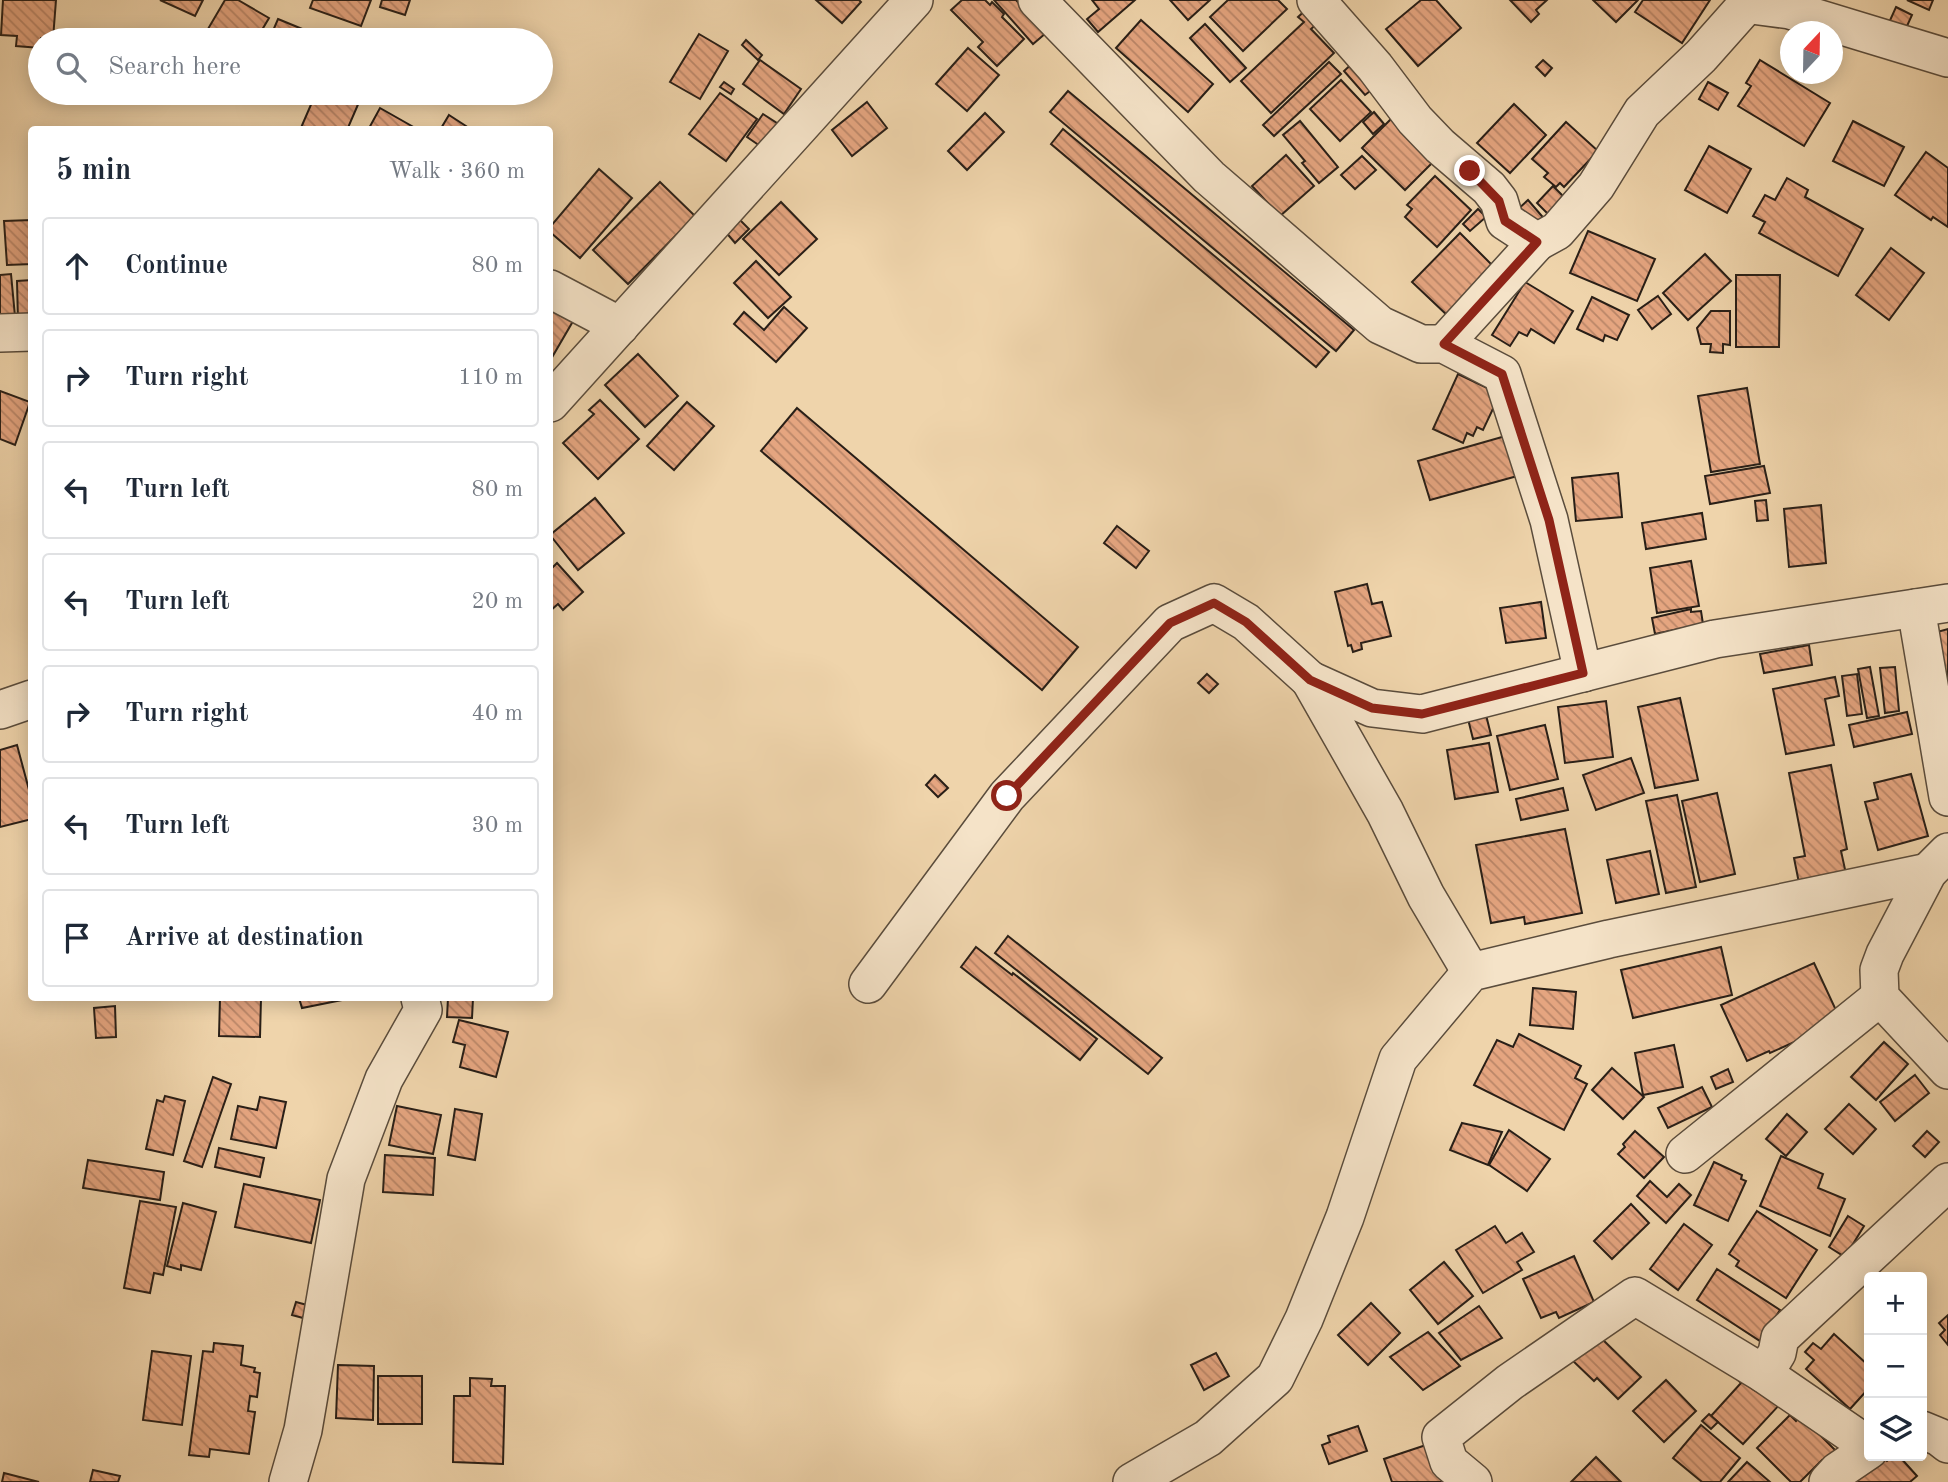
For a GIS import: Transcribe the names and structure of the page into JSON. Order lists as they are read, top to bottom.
{
  "north": "top",
  "page": {
    "search": "Search here",
    "heading": ["5 min", "Walk · 360 m"],
    "list": [
      ["Continue", "80 m"],
      ["Turn right", "110 m"],
      ["Turn left", "80 m"],
      ["Turn left", "20 m"],
      ["Turn right", "40 m"],
      ["Turn left", "30 m"],
      "Arrive at destination"
    ],
    "map_buttons": ["+", "−"]
  }
}
